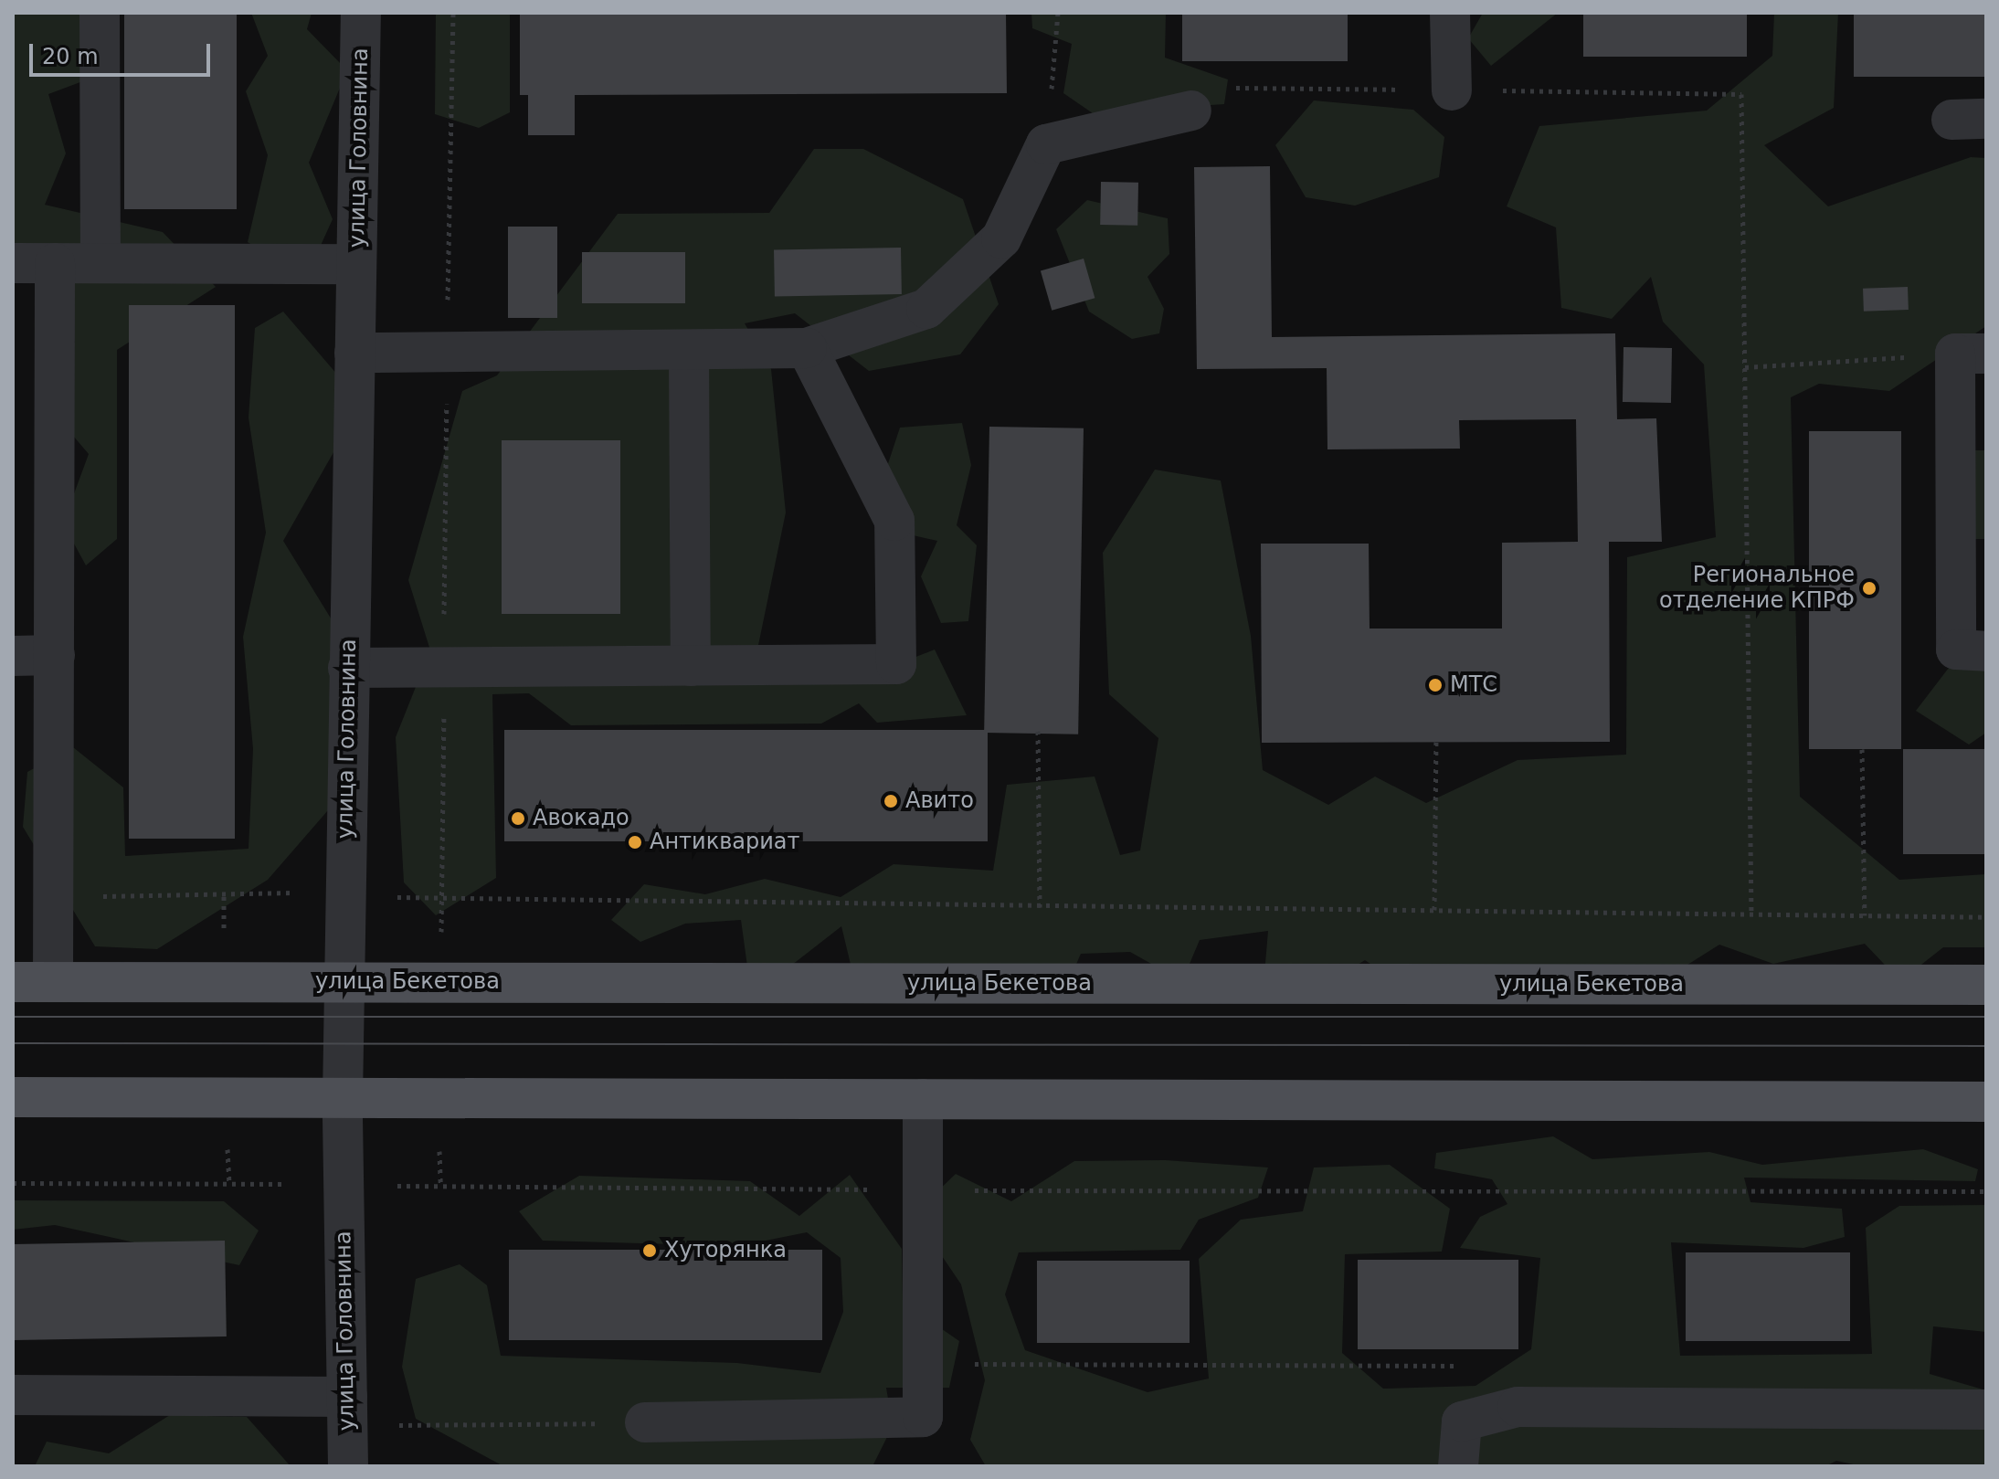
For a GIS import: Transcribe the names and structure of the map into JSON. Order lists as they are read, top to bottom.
{
  "streets": {
    "main road": ["улица Бекетова"],
    "street": ["улица Головнина"]
  },
  "crossings": [
    ["улица Головнина", "улица Бекетова"]
  ],
  "places": [
    "Региональное отделение КПРФ",
    "МТС",
    "Авито",
    "Авокадо",
    "Антиквариат",
    "Хуторянка"
  ],
  "scale_bar": "20 m"
}
